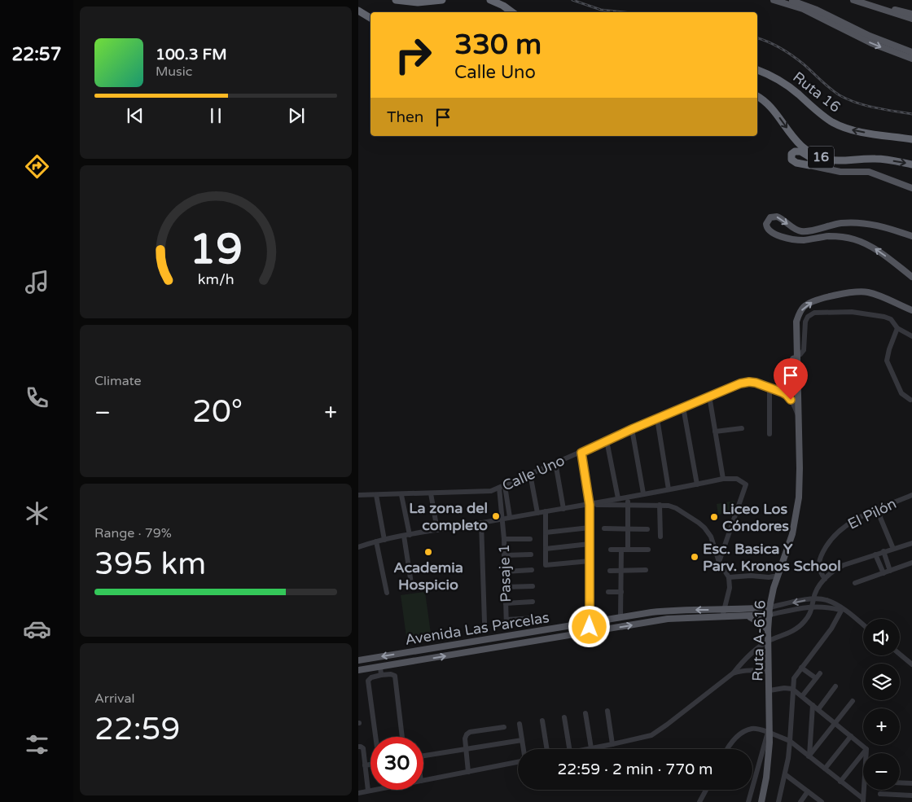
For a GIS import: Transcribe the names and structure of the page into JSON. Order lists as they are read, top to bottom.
{
  "streets": {
    "highway": ["Ruta 16", "16"],
    "main road": ["Avenida Las Parcelas", "Ruta A-616"],
    "street": ["Calle Uno", "El Pilón", "Pasaje 1"]
  },
  "crossings": [
    ["Calle Uno", "Pasaje 1"],
    ["Calle Uno", "Ruta A-616"],
    ["Avenida Las Parcelas", "Ruta A-616"]
  ],
  "places": [
    "La zona del completo",
    "Liceo Los Cóndores",
    "Academia Hospicio",
    "Esc. Basica Y Parv. Kronos School"
  ],
  "page": {
    "tabs": "22:57",
    "turn": ["330 m", "Calle Uno"],
    "song": ["100.3 FM", "Music"],
    "then": "Then",
    "tile": [
      "Climate",
      ["Range · 79%", "395 km"],
      ["Arrival", "22:59"]
    ],
    "heat": ["−", "20°", "+"],
    "map_buttons": ["+", "−"],
    "limit": "30",
    "trip": "22:59 · 2 min · 770 m",
    "gauge": ["19", "km/h"]
  }
}
